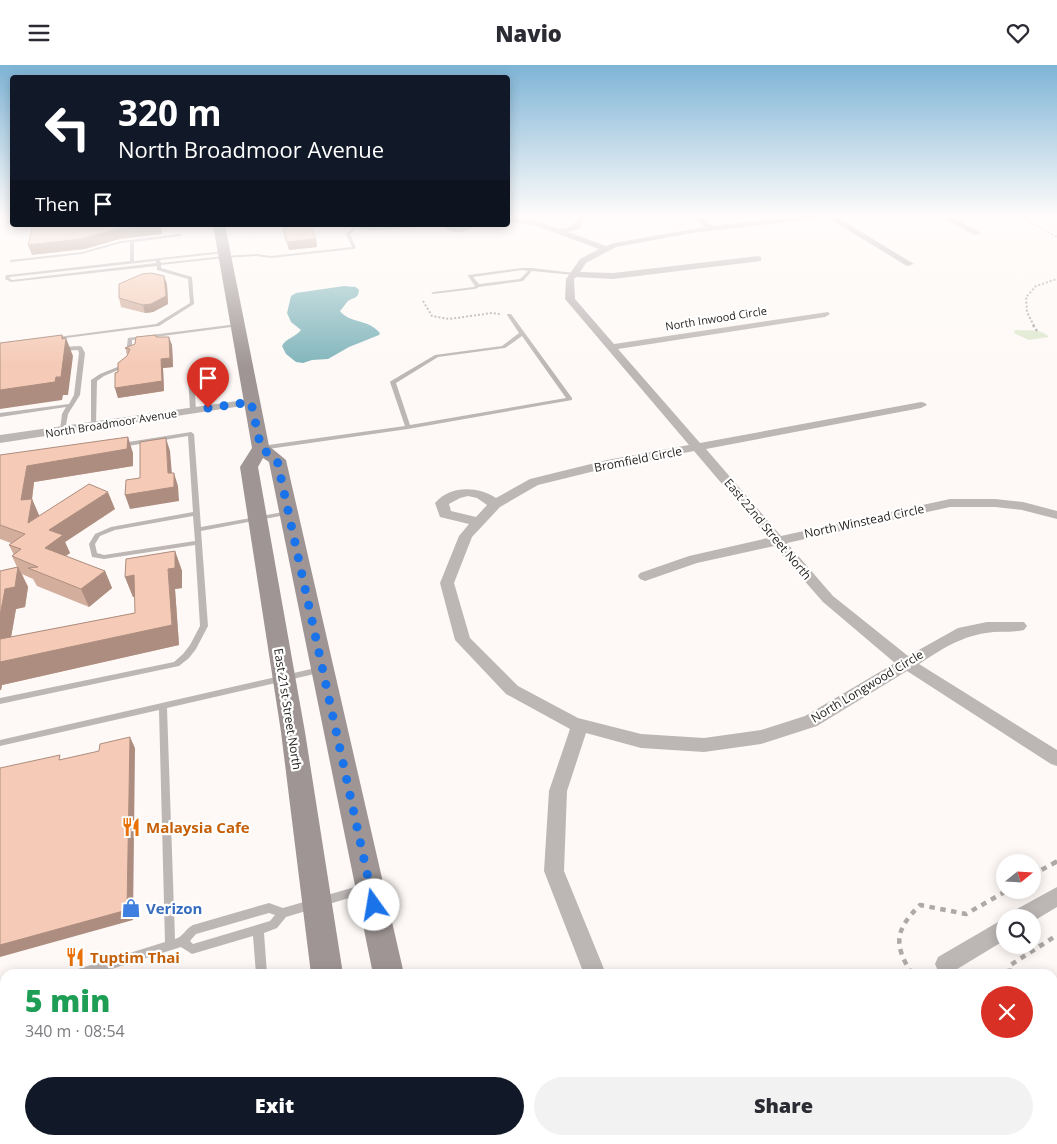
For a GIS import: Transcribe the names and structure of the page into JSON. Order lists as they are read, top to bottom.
{
  "streets": {
    "main road": ["East 21st Street North"],
    "street": [
      "North Inwood Circle",
      "North Broadmoor Avenue",
      "Bromfield Circle",
      "North Winstead Circle",
      "East 22nd Street North",
      "North Longwood Circle"
    ]
  },
  "crossings": [
    ["North Inwood Circle", "East 22nd Street North"],
    ["Bromfield Circle", "East 22nd Street North"],
    ["Bromfield Circle", "North Longwood Circle"],
    ["North Winstead Circle", "East 22nd Street North"],
    ["East 22nd Street North", "North Longwood Circle"]
  ],
  "places": {
    "restaurant": ["Malaysia Cafe", "Tuptim Thai"],
    "shop": ["Verizon"]
  },
  "north": "right",
  "page": {
    "header": "Navio",
    "turn": ["320 m", "North Broadmoor Avenue"],
    "then": "Then",
    "heading": ["5 min", "340 m · 08:54"],
    "buttons": ["Exit", "Share"]
  }
}
